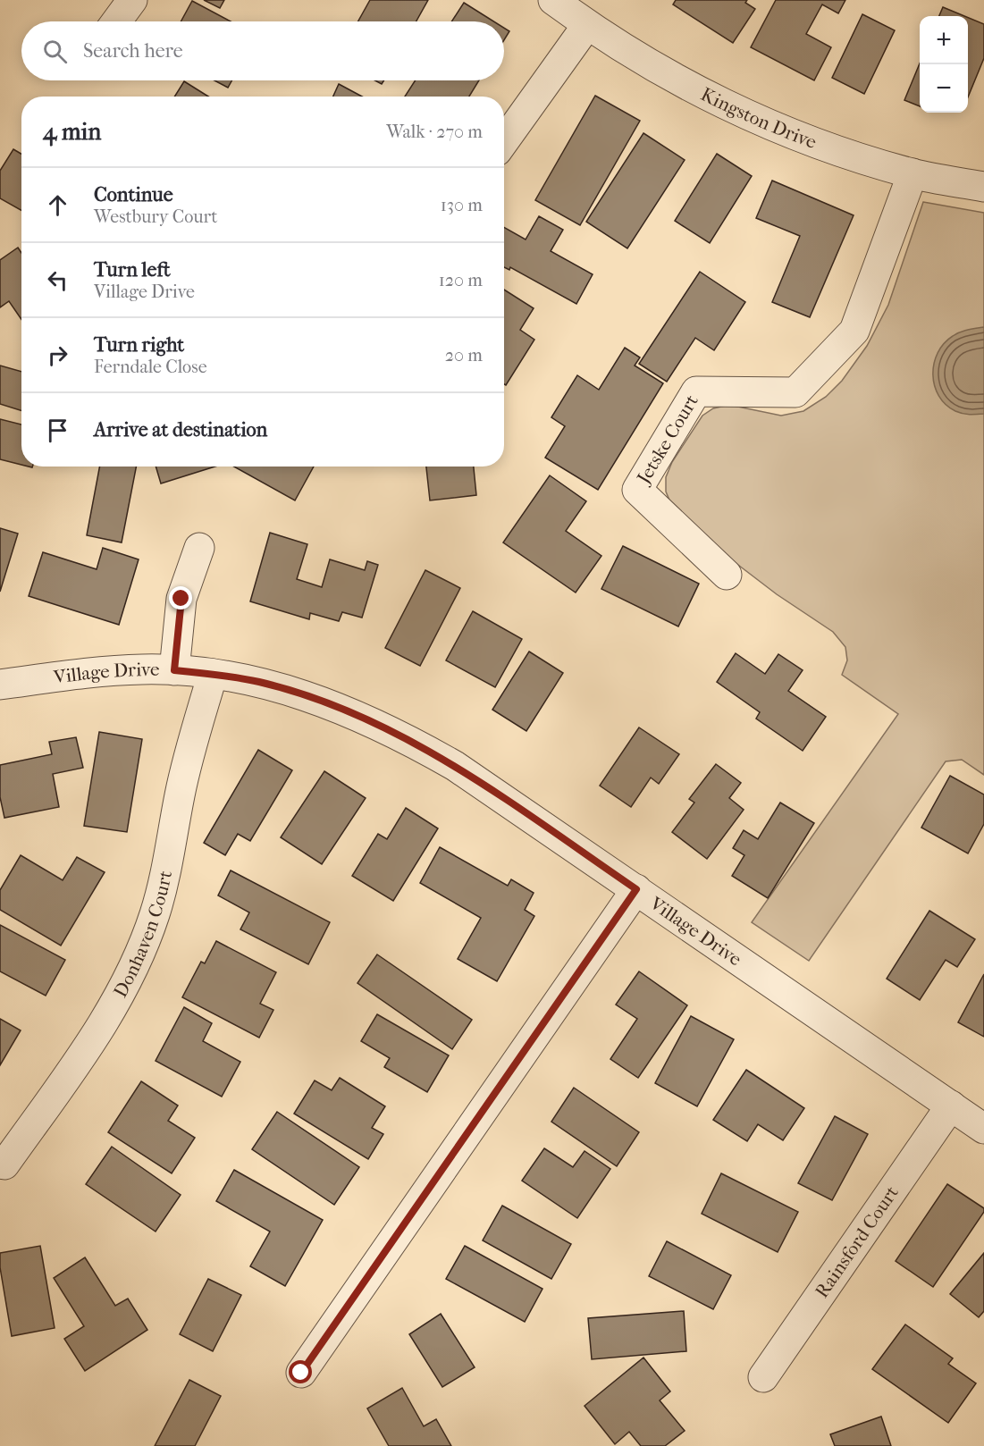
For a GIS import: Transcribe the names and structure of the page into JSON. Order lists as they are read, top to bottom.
{
  "streets": {
    "street": [
      "Kingston Drive",
      "Jetske Court",
      "Village Drive",
      "Donhaven Court",
      "Rainsford Court"
    ]
  },
  "crossings": [
    ["Kingston Drive", "Jetske Court"],
    ["Village Drive", "Donhaven Court"],
    ["Village Drive", "Rainsford Court"]
  ],
  "page": {
    "map_buttons": ["+", "−"],
    "search": "Search here",
    "heading": ["4 min", "Walk · 270 m"],
    "list": [
      ["Continue", "Westbury Court", "130 m"],
      ["Turn left", "Village Drive", "120 m"],
      ["Turn right", "Ferndale Close", "20 m"],
      "Arrive at destination"
    ]
  }
}
